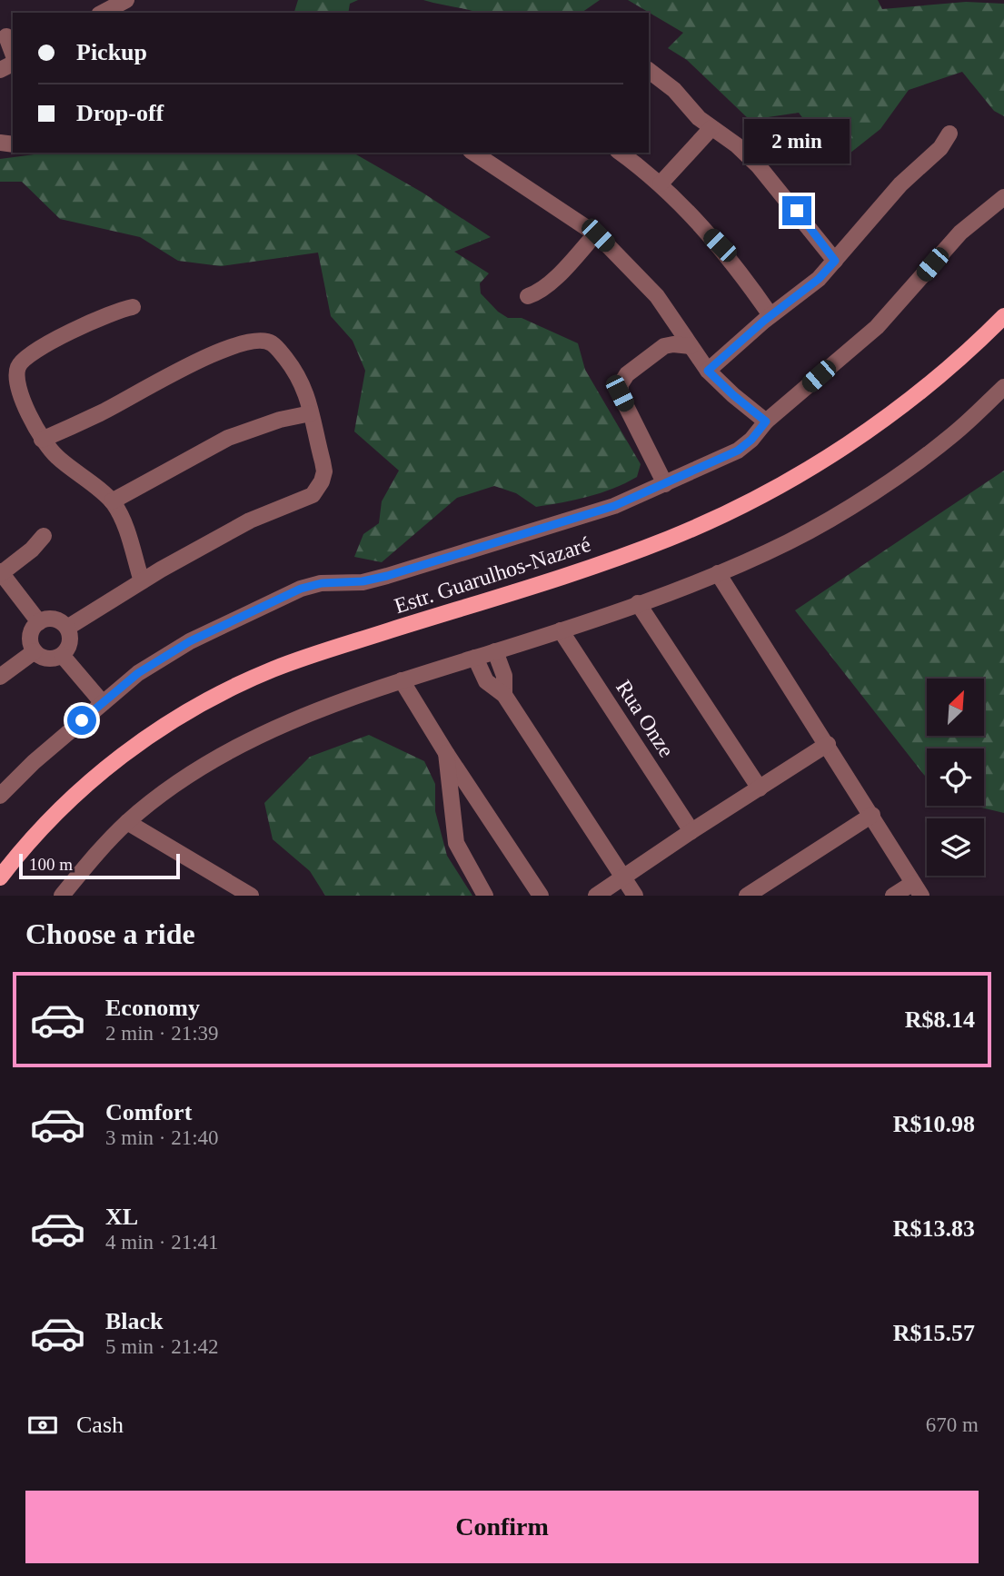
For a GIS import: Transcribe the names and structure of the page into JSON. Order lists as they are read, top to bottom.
{
  "streets": {
    "main road": ["Estr. Guarulhos-Nazaré"],
    "street": ["Rua Onze"]
  },
  "scale_bar": "100 m",
  "north": "top right",
  "page": {
    "banner": ["Pickup", "Drop-off"],
    "bubble": "2 min",
    "scale": "100 m",
    "heading": "Choose a ride",
    "list": [
      {
        "name": "Economy",
        "note": "2 min · 21:39",
        "value": "R$8.14"
      },
      {
        "name": "Comfort",
        "note": "3 min · 21:40",
        "value": "R$10.98"
      },
      {
        "name": "XL",
        "note": "4 min · 21:41",
        "value": "R$13.83"
      },
      {
        "name": "Black",
        "note": "5 min · 21:42",
        "value": "R$15.57"
      }
    ],
    "pay": ["Cash", "670 m"],
    "buttons": "Confirm"
  }
}
